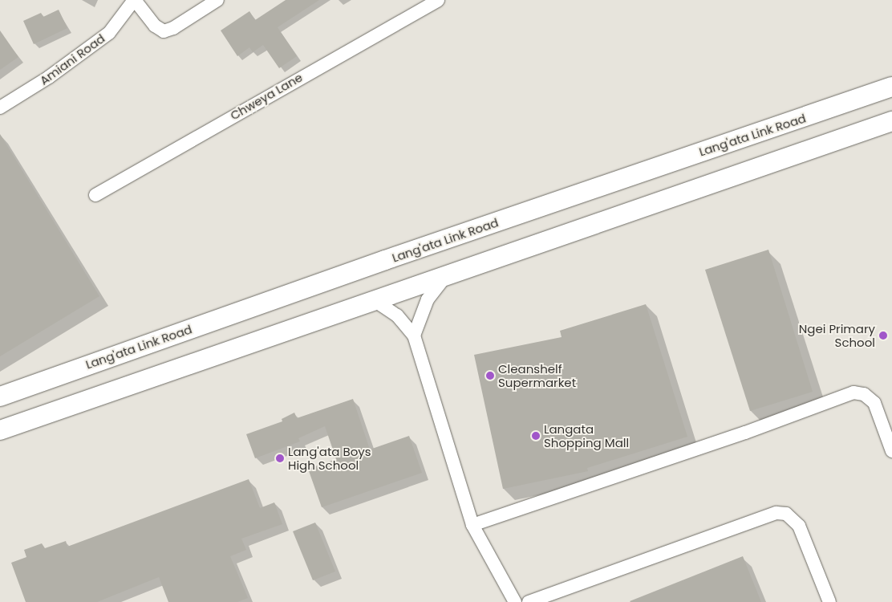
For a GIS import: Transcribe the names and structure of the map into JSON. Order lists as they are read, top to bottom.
{
  "streets": {
    "main road": ["Lang'ata Link Road"],
    "street": ["Amiani Road", "Chweya Lane"]
  },
  "places": [
    "Ngei Primary School",
    "Cleanshelf Supermarket",
    "Langata Shopping Mall",
    "Lang'ata Boys High School"
  ]
}
